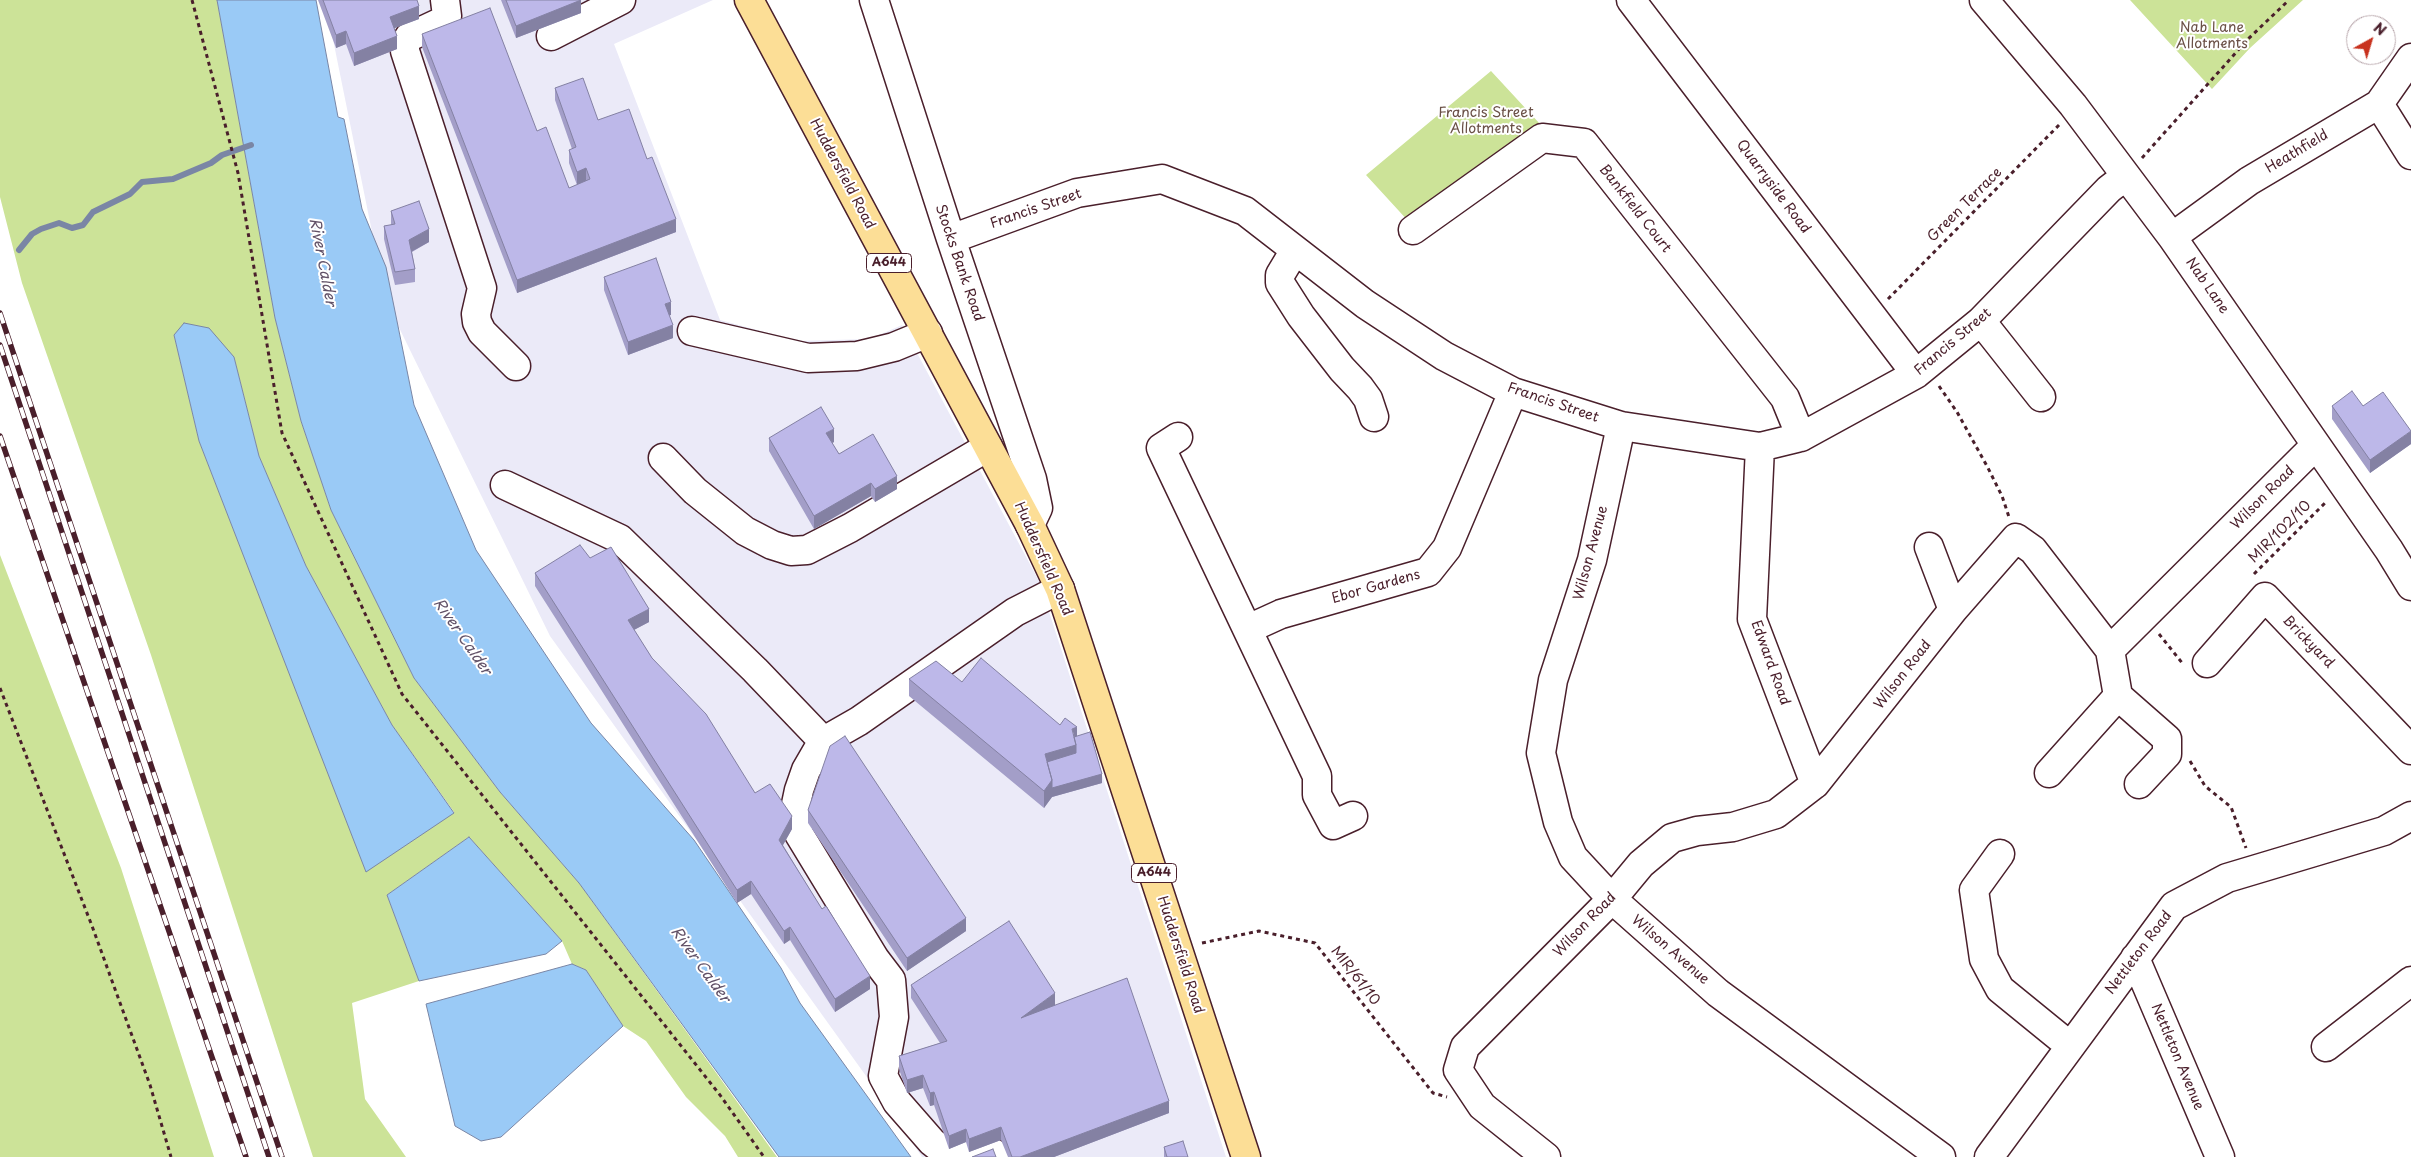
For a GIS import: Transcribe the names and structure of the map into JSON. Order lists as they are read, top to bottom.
{
  "streets": {
    "highway": ["Huddersfield Road", "A644"],
    "street": [
      "Heathfield",
      "Quarryside Road",
      "Francis Street",
      "Bankfield Court",
      "Stocks Bank Road",
      "Nab Lane",
      "Wilson Road",
      "Wilson Avenue",
      "Ebor Gardens",
      "Brickyard",
      "Edward Road",
      "Nettleton Road",
      "Nettleton Avenue"
    ],
    "path": ["Green Terrace", "MIR/102/10", "MIR/61/10"]
  },
  "crossings": [
    ["Heathfield", "Nab Lane"],
    ["Huddersfield Road", "Stocks Bank Road"],
    ["Huddersfield Road", "MIR/61/10"],
    ["Quarryside Road", "Green Terrace"],
    ["Quarryside Road", "Francis Street"],
    ["Green Terrace", "Nab Lane"],
    ["Francis Street", "Bankfield Court"],
    ["Francis Street", "Stocks Bank Road"],
    ["Francis Street", "Nab Lane"],
    ["Francis Street", "Wilson Avenue"],
    ["Francis Street", "Ebor Gardens"],
    ["Francis Street", "Edward Road"],
    ["Nab Lane", "Wilson Road"],
    ["Nab Lane", "MIR/102/10"],
    ["Wilson Road", "Wilson Avenue"],
    ["Wilson Road", "Edward Road"],
    ["Wilson Road", "MIR/61/10"],
    ["MIR/102/10", "Brickyard"],
    ["Nettleton Road", "Nettleton Avenue"]
  ],
  "water": ["River Calder"],
  "parks": ["Nab Lane Allotments", "Francis Street Allotments"],
  "north": "top right"
}
